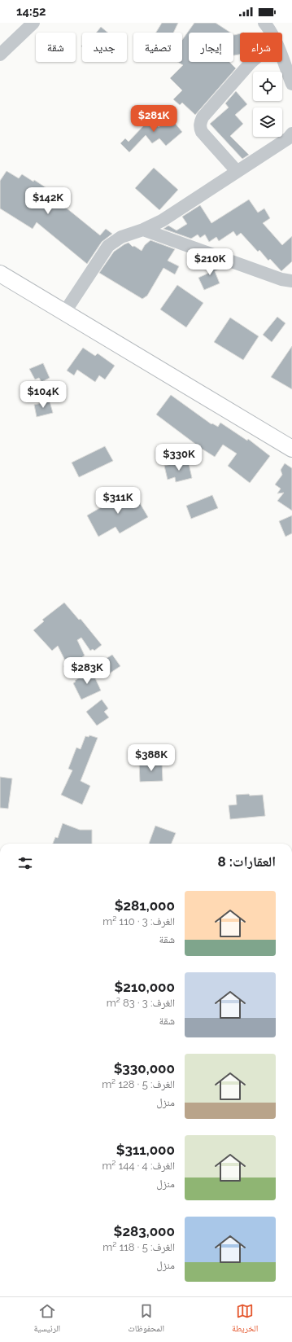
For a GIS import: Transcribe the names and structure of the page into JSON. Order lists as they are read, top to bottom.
{
  "page": {
    "status": "14:52",
    "chip": [
      "شراء",
      "إيجار",
      "تصفية",
      "جديد",
      "شقة"
    ],
    "price": [
      "$281K",
      "$142K",
      "$210K",
      "$104K",
      "$330K",
      "$311K",
      "$283K",
      "$388K"
    ],
    "heading": "العقارات: 8",
    "list": [
      {
        "name": "$281,000",
        "note": "الغرف: 3 · 110 m² · شقة"
      },
      {
        "name": "$210,000",
        "note": "الغرف: 3 · 83 m² · شقة"
      },
      {
        "name": "$330,000",
        "note": "الغرف: 5 · 128 m² · منزل"
      },
      {
        "name": "$311,000",
        "note": "الغرف: 4 · 144 m² · منزل"
      },
      {
        "name": "$283,000",
        "note": "الغرف: 5 · 118 m² · منزل"
      }
    ],
    "tabs": ["الخريطة", "المحفوظات", "الرئيسية"]
  }
}
